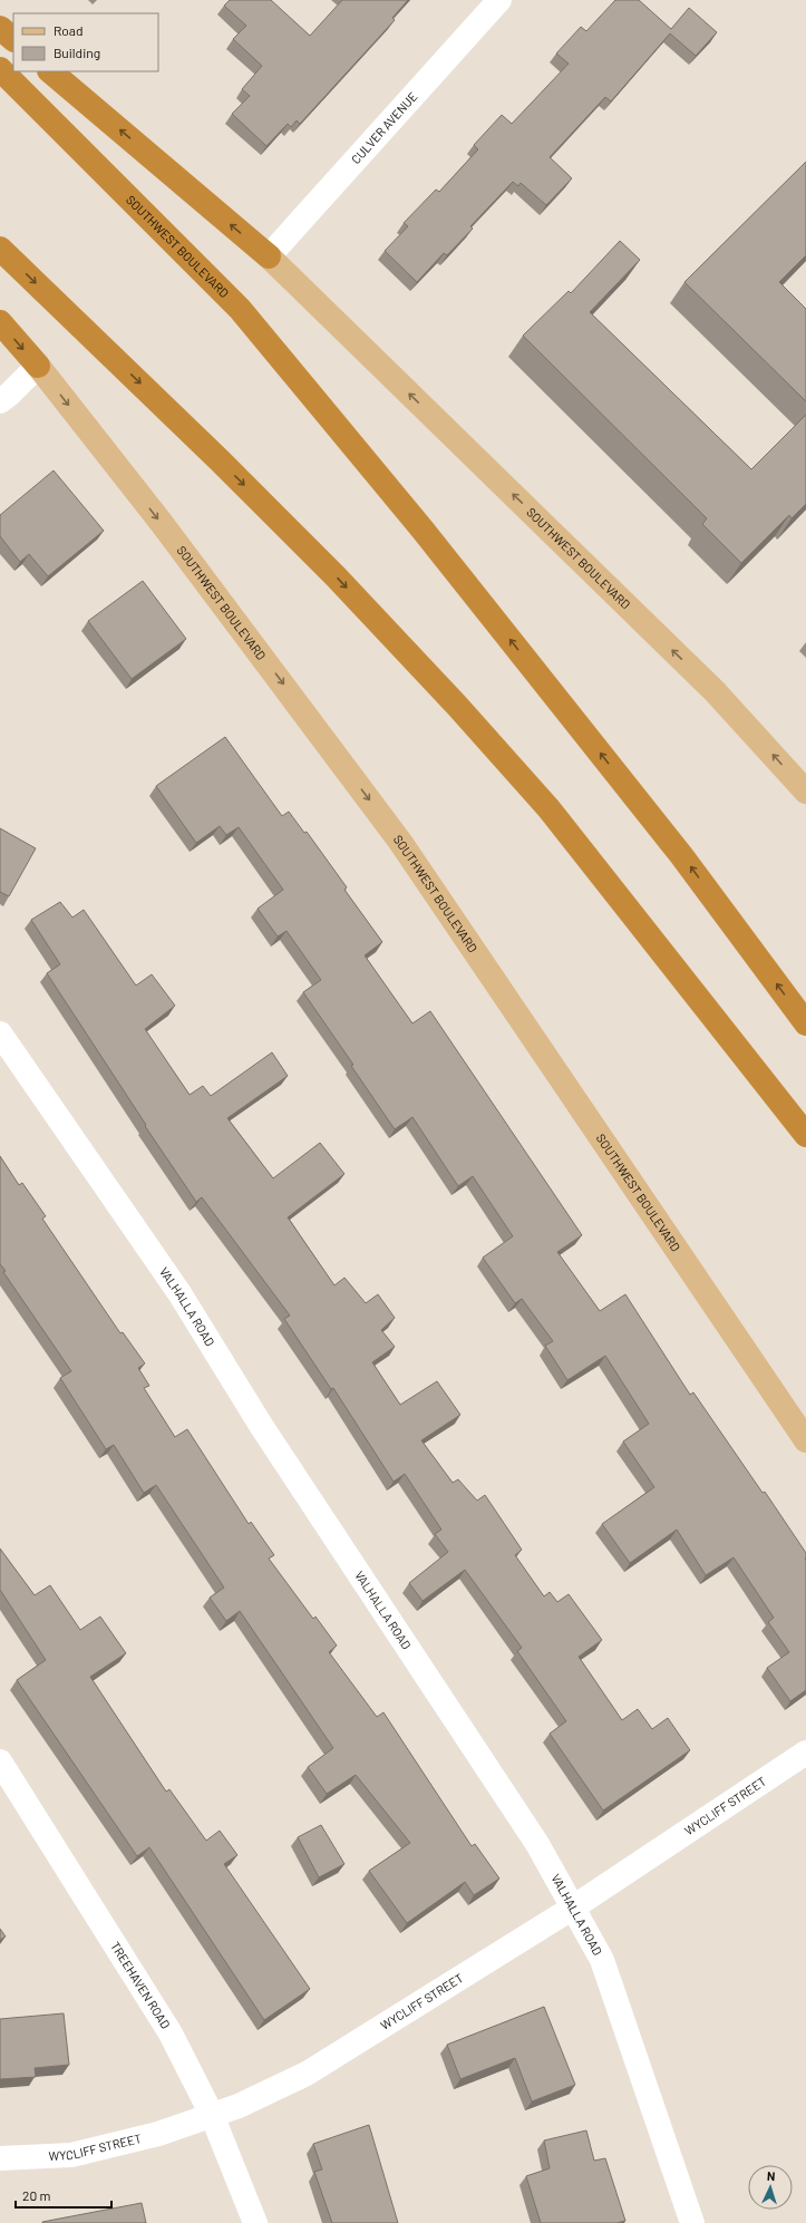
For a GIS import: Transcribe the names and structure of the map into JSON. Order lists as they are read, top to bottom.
{
  "streets": {
    "highway": ["SOUTHWEST BOULEVARD"],
    "street": [
      "CULVER AVENUE",
      "VALHALLA ROAD",
      "WYCLIFF STREET",
      "TREEHAVEN ROAD"
    ]
  },
  "crossings": [
    ["CULVER AVENUE", "SOUTHWEST BOULEVARD"],
    ["VALHALLA ROAD", "WYCLIFF STREET"],
    ["WYCLIFF STREET", "TREEHAVEN ROAD"]
  ],
  "legend": ["Road", "Building"],
  "scale_bar": "20 m",
  "north": "top"
}
